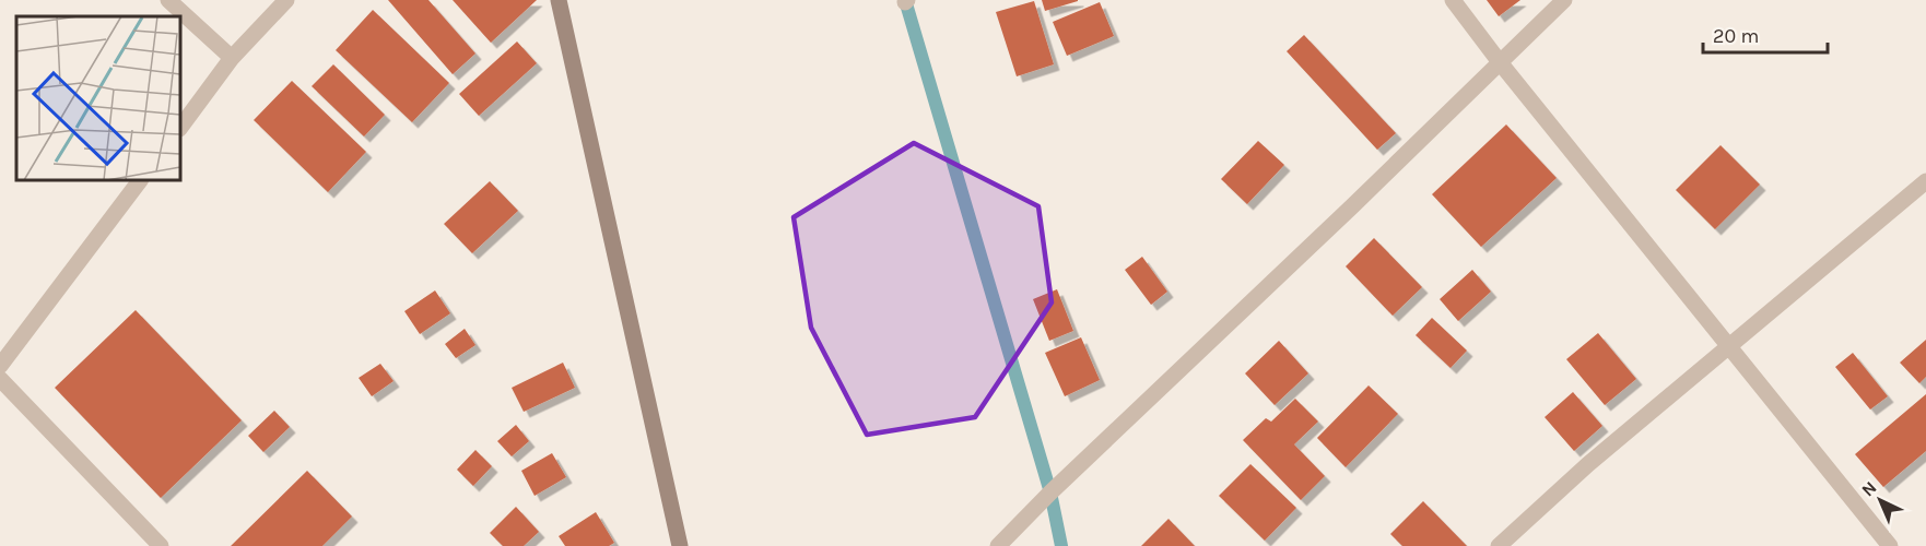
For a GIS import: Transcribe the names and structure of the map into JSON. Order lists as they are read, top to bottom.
{
  "scale_bar": "20 m",
  "north": "top left"
}
